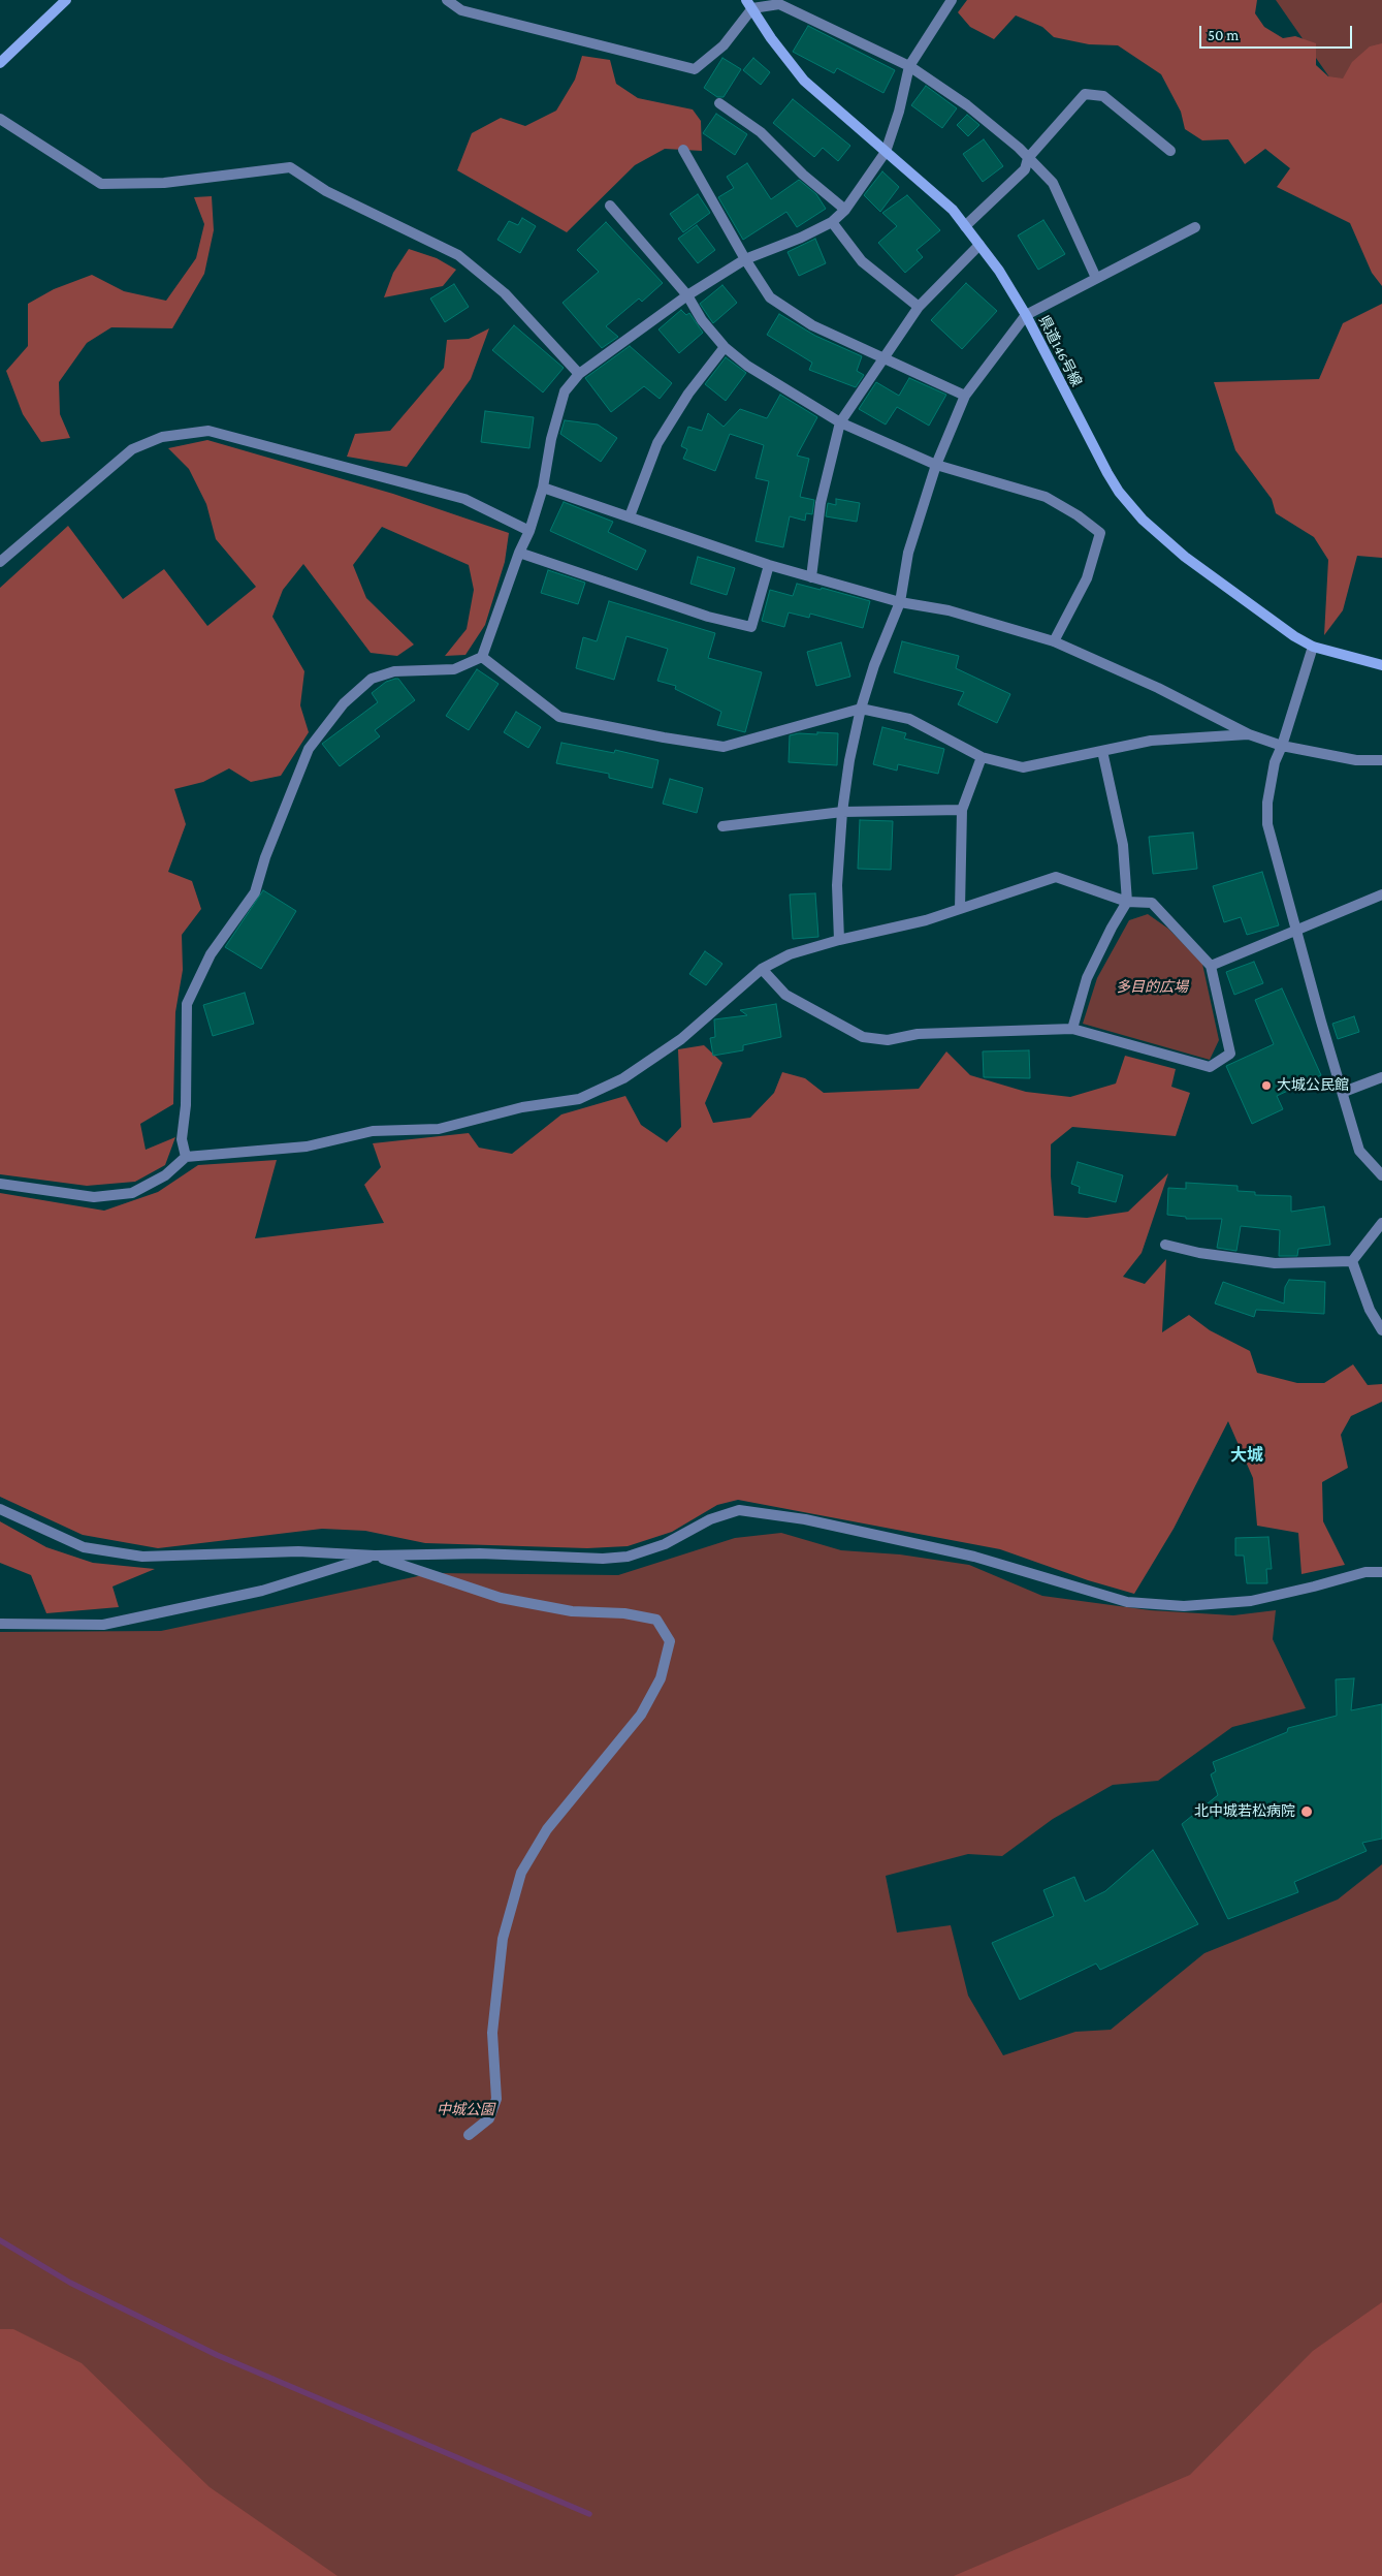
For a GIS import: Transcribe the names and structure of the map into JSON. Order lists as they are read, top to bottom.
{
  "streets": {
    "main road": ["県道146号線"]
  },
  "districts": ["大城"],
  "parks": ["多目的広場", "中城公園"],
  "places": ["大城公民館", "北中城若松病院"],
  "scale_bar": "50 m"
}
